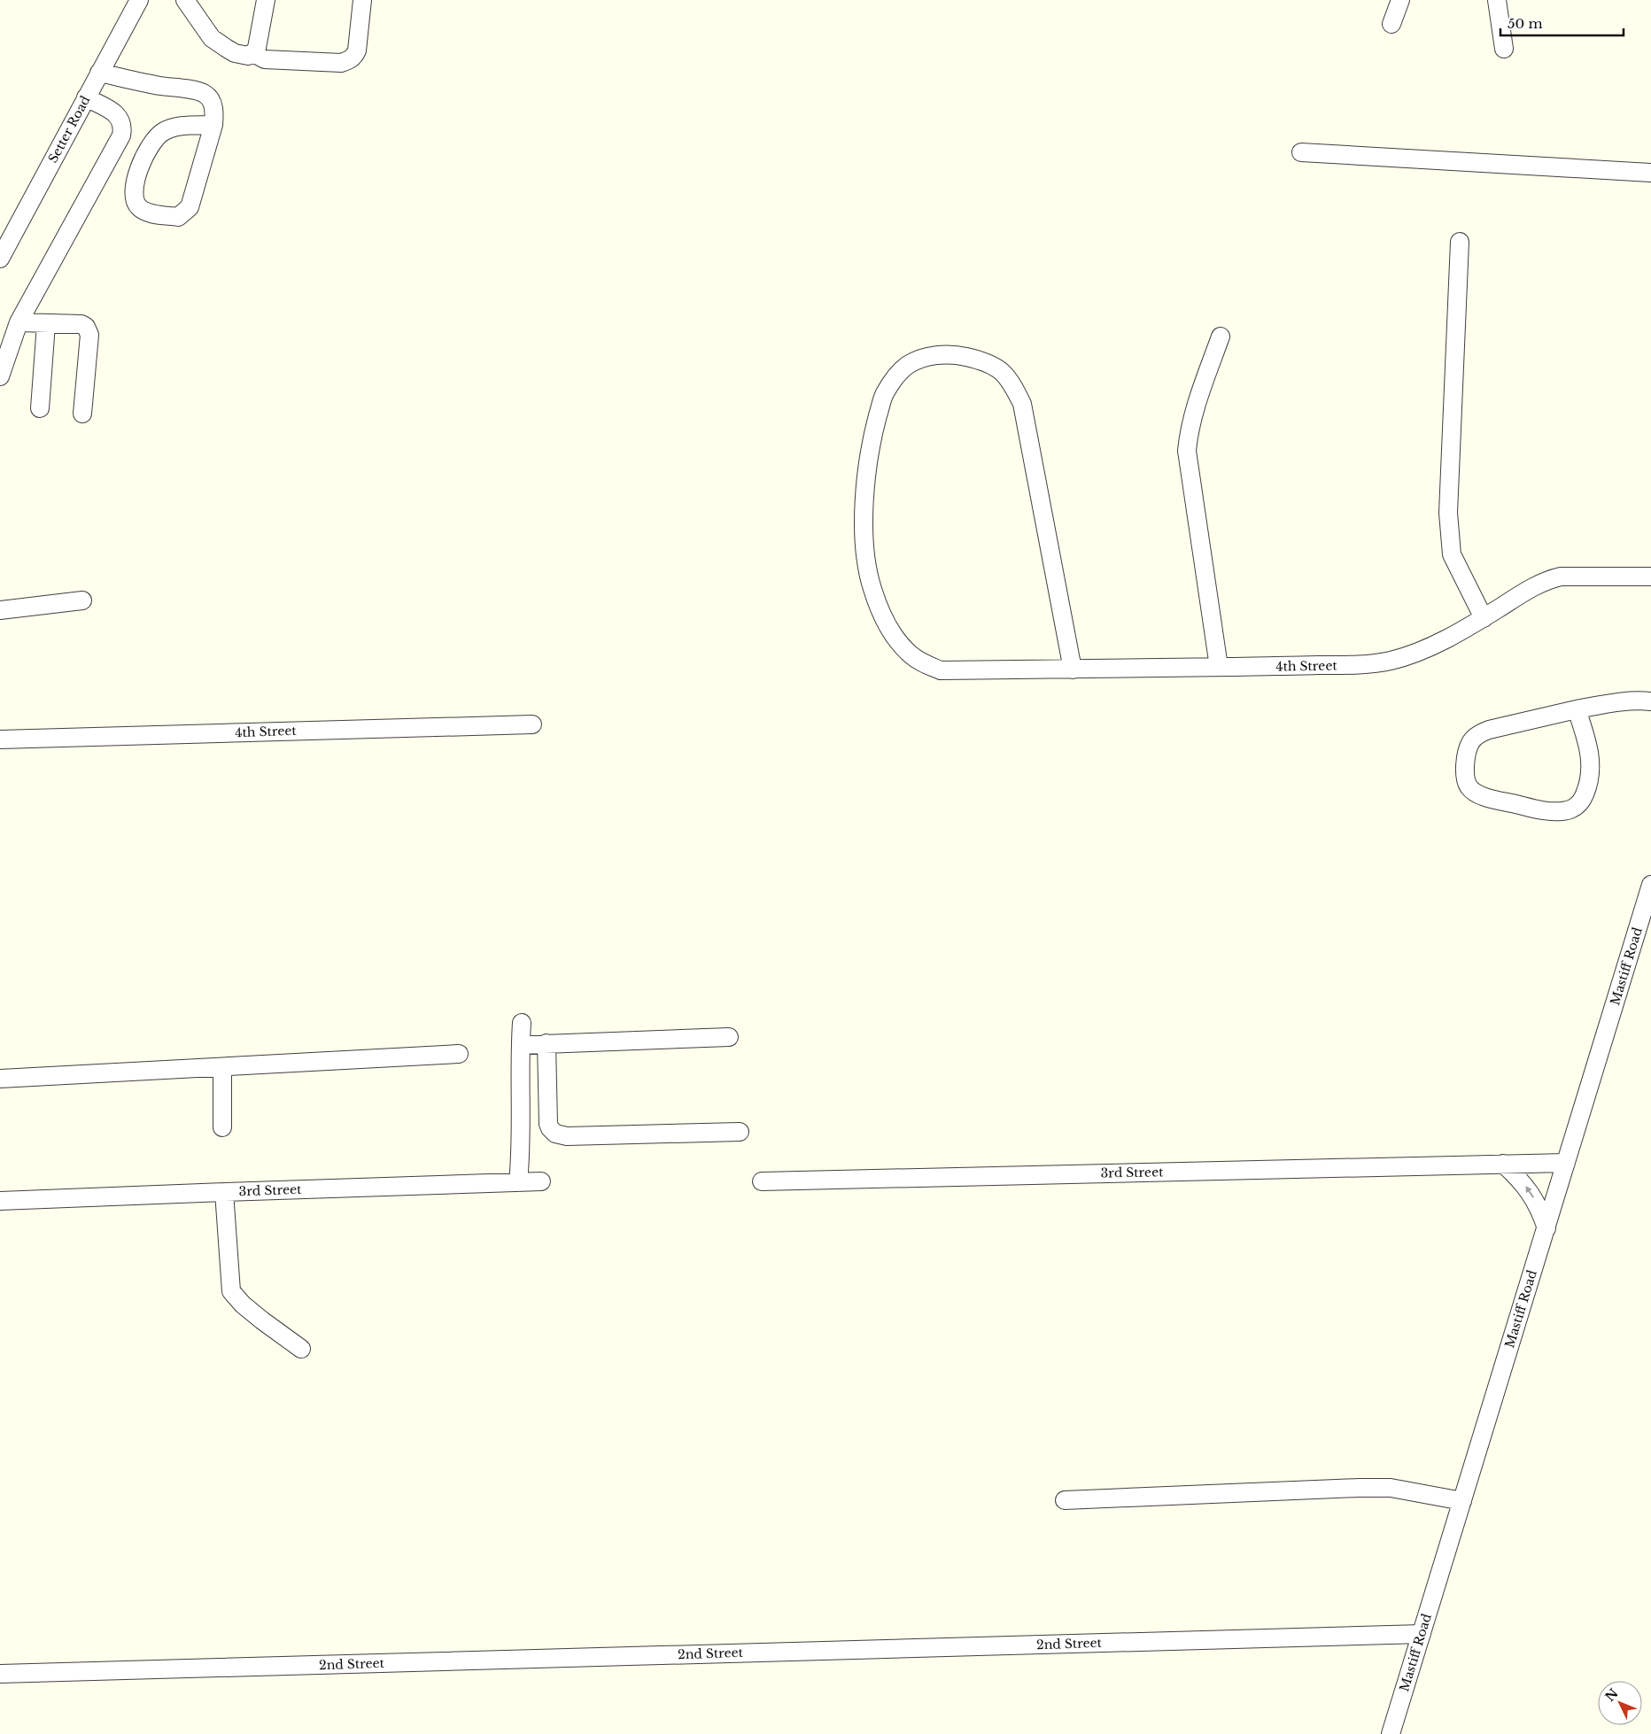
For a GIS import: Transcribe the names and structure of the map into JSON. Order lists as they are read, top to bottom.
{
  "streets": {
    "street": [
      "Setter Road",
      "4th Street",
      "Mastiff Road",
      "3rd Street",
      "2nd Street"
    ]
  },
  "crossings": [
    ["Mastiff Road", "3rd Street"],
    ["Mastiff Road", "2nd Street"]
  ],
  "scale_bar": "50 m",
  "north": "top left"
}
